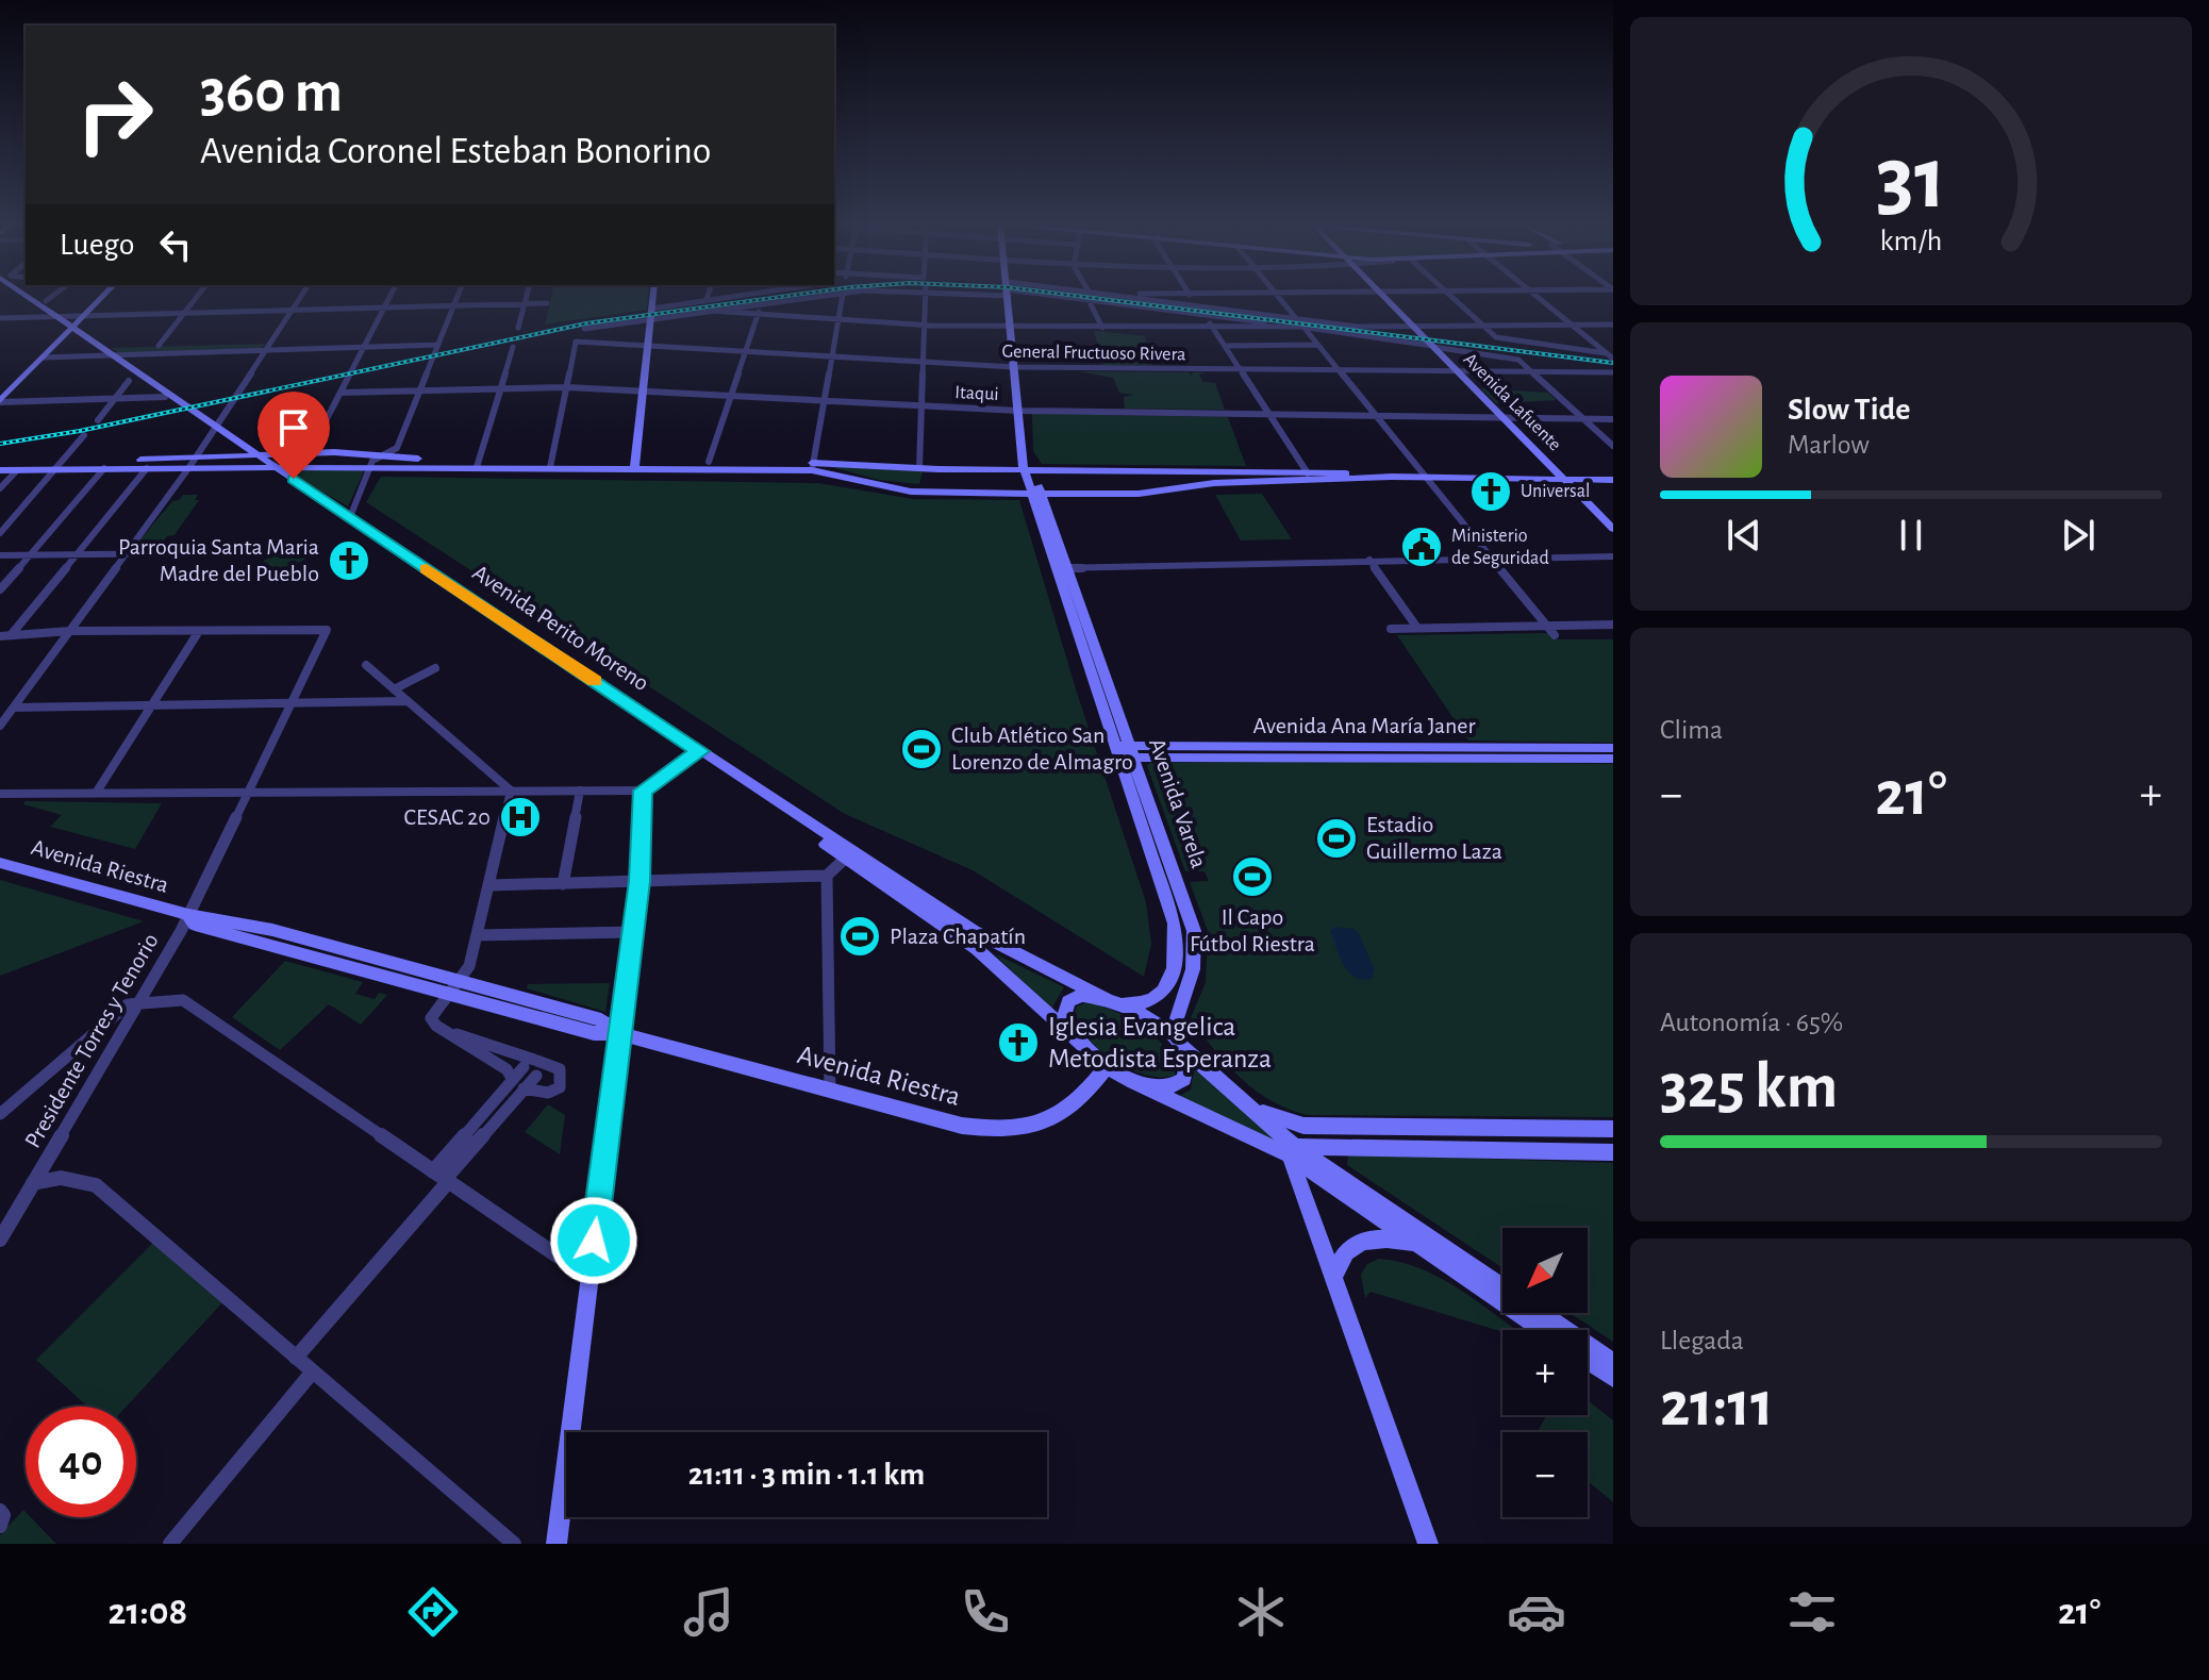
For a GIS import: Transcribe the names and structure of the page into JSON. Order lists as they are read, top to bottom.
{
  "streets": {
    "main road": [
      "Avenida Lafuente",
      "Avenida Perito Moreno",
      "Avenida Ana María Janer",
      "Avenida Varela",
      "Avenida Riestra"
    ],
    "street": ["General Fructuoso Rivera", "Itaqui", "Presidente Torres y Tenorio"]
  },
  "crossings": [
    ["General Fructuoso Rivera", "Itaqui"],
    ["General Fructuoso Rivera", "Avenida Lafuente"],
    ["General Fructuoso Rivera", "Avenida Varela"],
    ["Itaqui", "Avenida Lafuente"],
    ["Itaqui", "Avenida Varela"],
    ["Avenida Perito Moreno", "Avenida Varela"],
    ["Avenida Perito Moreno", "Avenida Riestra"],
    ["Avenida Ana María Janer", "Avenida Varela"],
    ["Avenida Riestra", "Presidente Torres y Tenorio"]
  ],
  "places": {
    "church": ["Universal", "Parroquia Santa Maria Madre del Pueblo", "Iglesia Evangelica Metodista Esperanza"],
    "public building": ["Ministerio de Seguridad"],
    "sports": [
      "Club Atlético San Lorenzo de Almagro",
      "Estadio Guillermo Laza",
      "Il Capo Fútbol Riestra",
      "Plaza Chapatín"
    ],
    "hospital": ["CESAC 20"]
  },
  "north": "bottom left",
  "page": {
    "turn": ["360 m", "Avenida Coronel Esteban Bonorino"],
    "then": "Luego",
    "song": ["Slow Tide", "Marlow"],
    "tile": [
      "Clima",
      ["Autonomía · 65%", "325 km"],
      ["Llegada", "21:11"]
    ],
    "heat": ["−", "21°", "+"],
    "map_buttons": ["+", "−"],
    "limit": "40",
    "trip": "21:11 · 3 min · 1.1 km",
    "tabs": ["21:08", "21°"],
    "gauge": ["31", "km/h"]
  }
}
